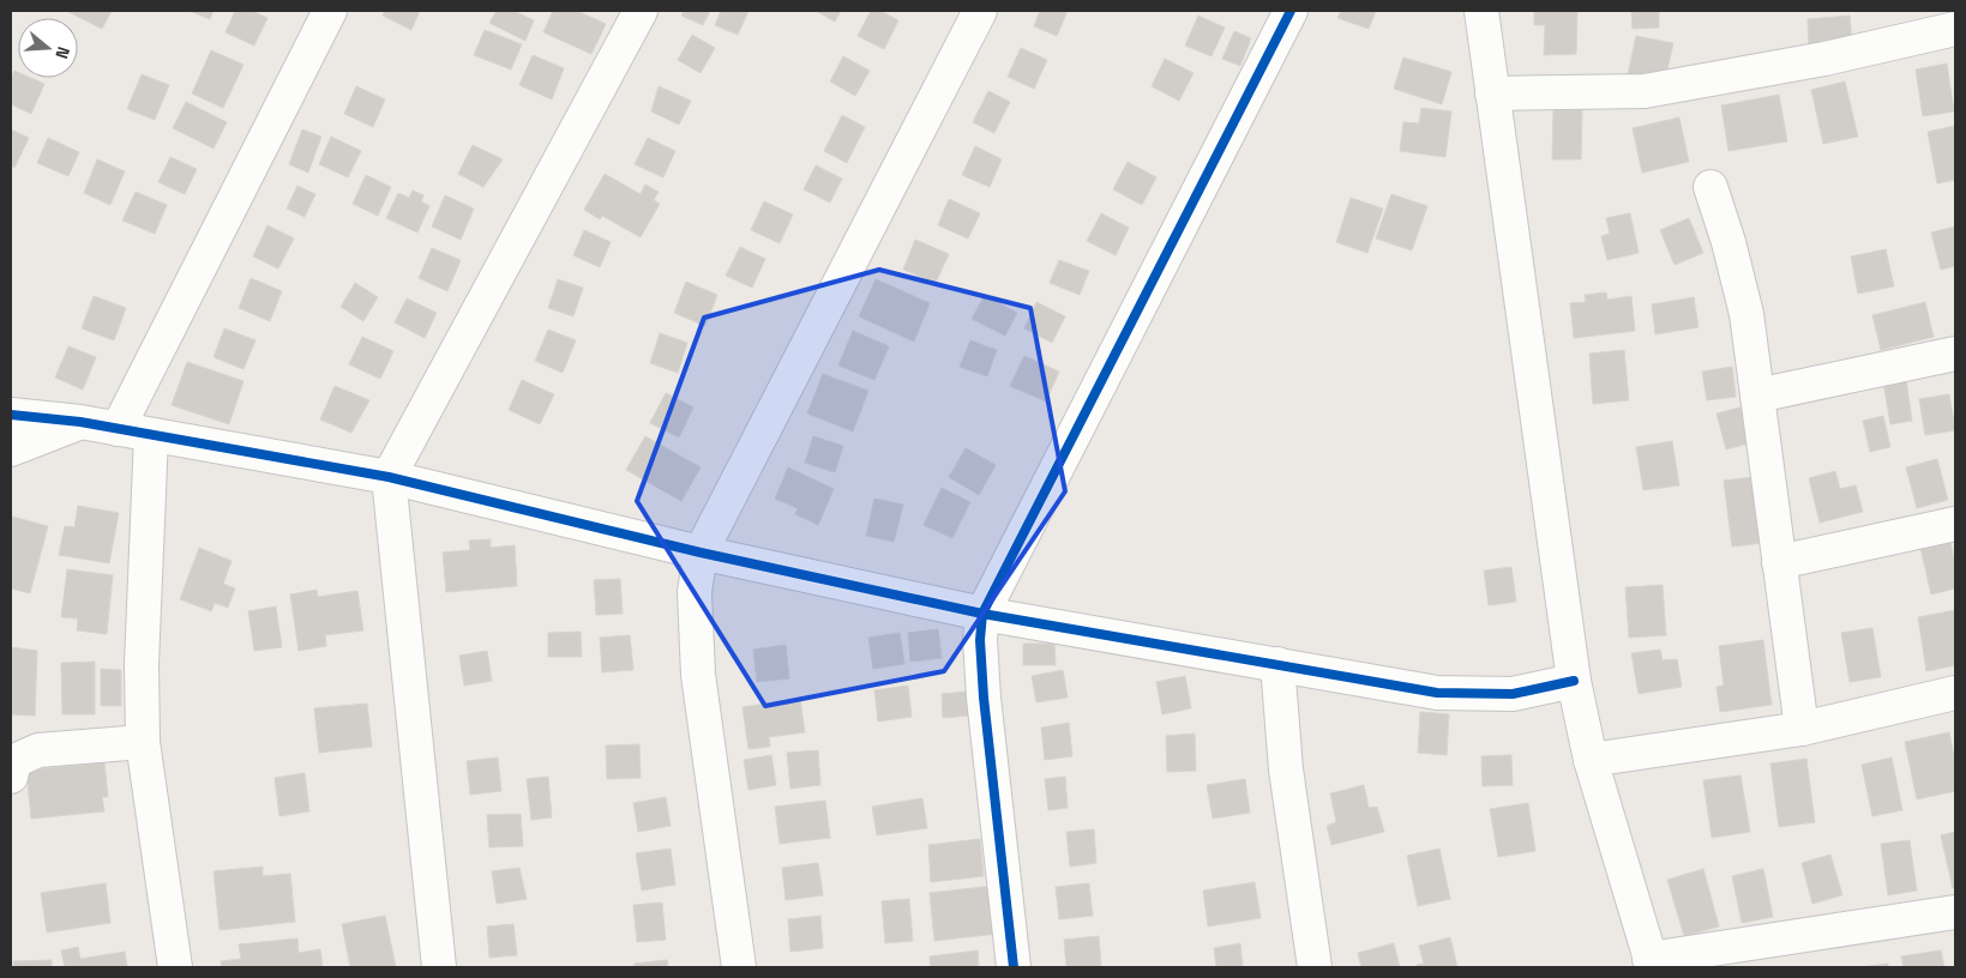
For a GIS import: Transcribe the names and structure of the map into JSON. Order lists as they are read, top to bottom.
{
  "north": "right"
}
